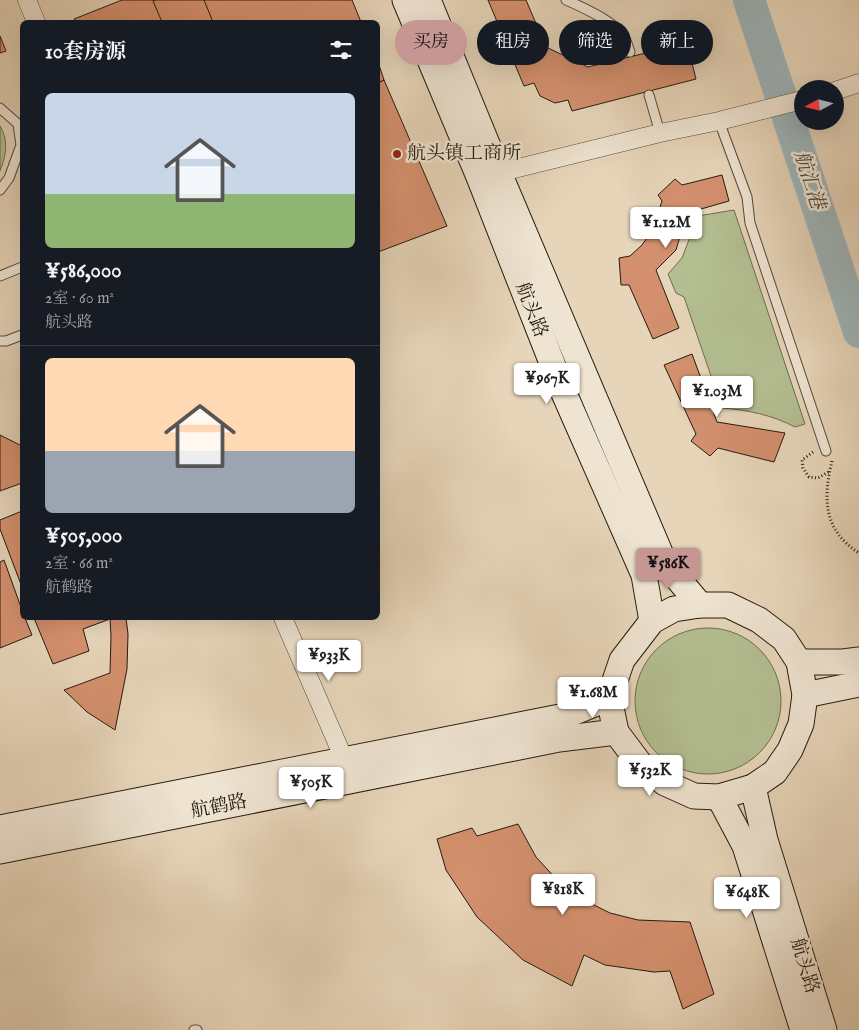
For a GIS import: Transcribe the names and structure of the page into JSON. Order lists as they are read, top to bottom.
{
  "streets": {
    "main road": ["航头路", "航鹤路"]
  },
  "water": ["航汇港"],
  "places": ["航头镇工商所"],
  "north": "left",
  "page": {
    "chip": [
      "买房",
      "租房",
      "筛选",
      "新上"
    ],
    "heading": "10套房源",
    "list": [
      {
        "name": "¥586,000",
        "note": "2室 · 60 m² · 航头路"
      },
      {
        "name": "¥505,000",
        "note": "2室 · 66 m² · 航鹤路"
      }
    ],
    "price": [
      "¥1.12M",
      "¥967K",
      "¥1.03M",
      "¥586K",
      "¥933K",
      "¥1.68M",
      "¥532K",
      "¥505K",
      "¥818K",
      "¥648K"
    ]
  }
}
